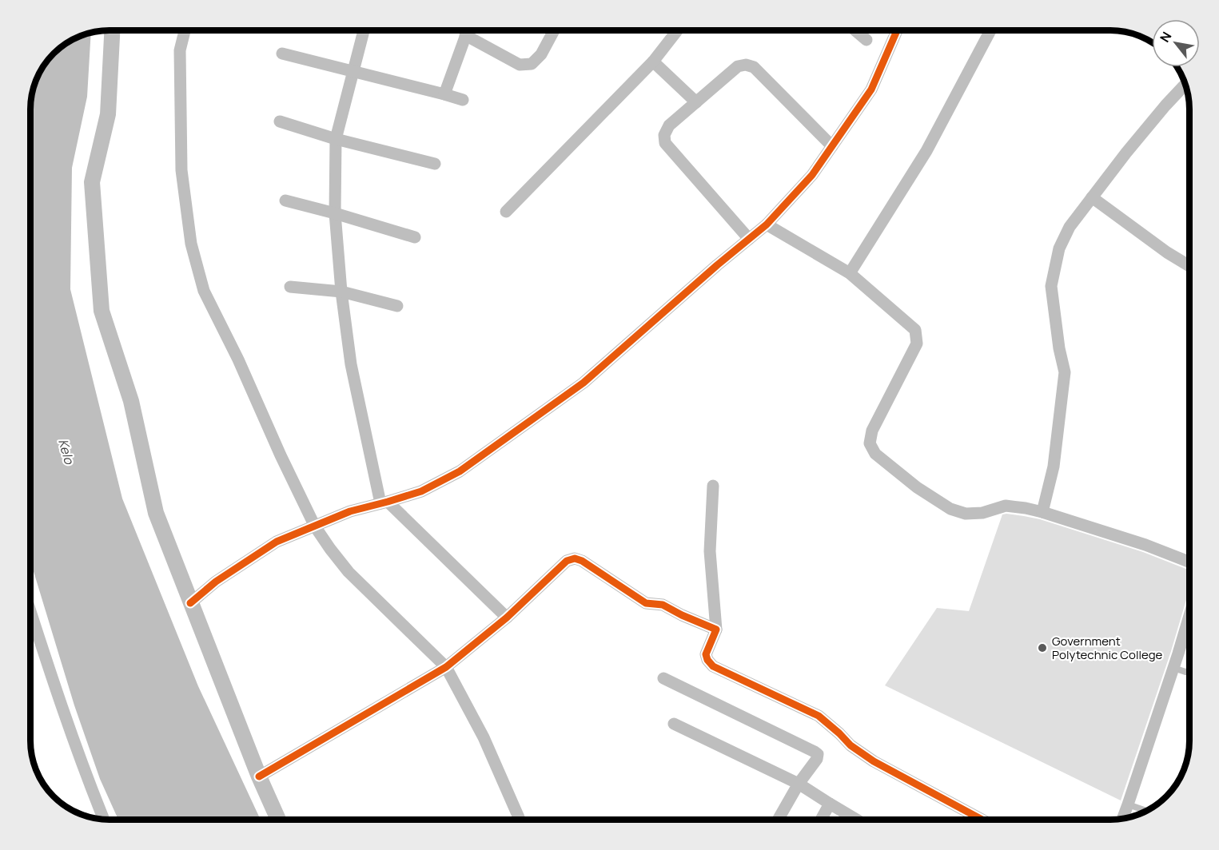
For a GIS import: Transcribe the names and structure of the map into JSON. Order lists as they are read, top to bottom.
{
  "water": ["Kelo"],
  "places": ["Government Polytechnic College"],
  "north": "top left"
}
